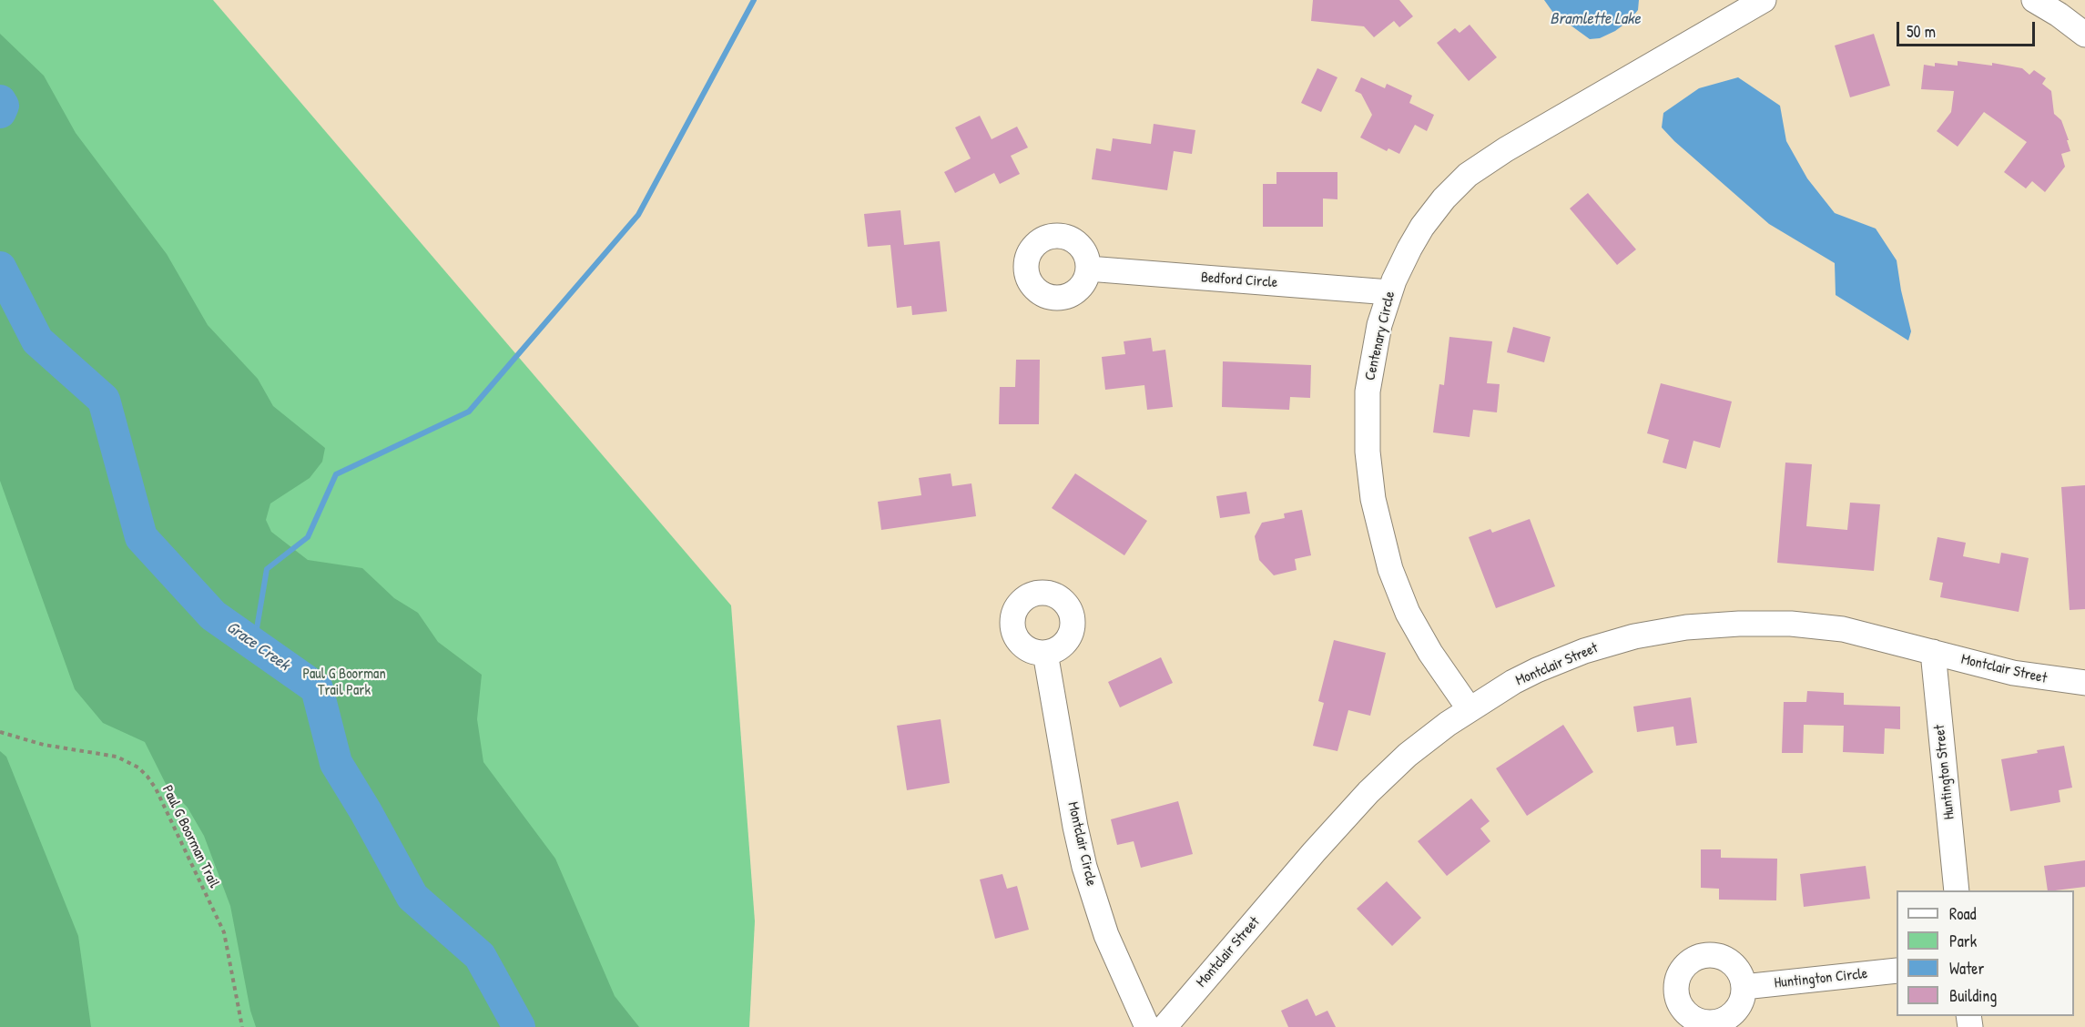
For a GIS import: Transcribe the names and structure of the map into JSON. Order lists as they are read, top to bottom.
{
  "streets": {
    "street": [
      "Bedford Circle",
      "Centenary Circle",
      "Montclair Street",
      "Huntington Street",
      "Montclair Circle",
      "Huntington Circle"
    ],
    "path": ["Paul G Boorman Trail"]
  },
  "crossings": [
    ["Bedford Circle", "Centenary Circle"],
    ["Centenary Circle", "Montclair Street"],
    ["Montclair Street", "Huntington Street"]
  ],
  "water": ["Bramlette Lake", "Grace Creek"],
  "parks": ["Paul G Boorman Trail Park"],
  "legend": [
    "Road",
    "Park",
    "Water",
    "Building"
  ],
  "scale_bar": "50 m"
}
